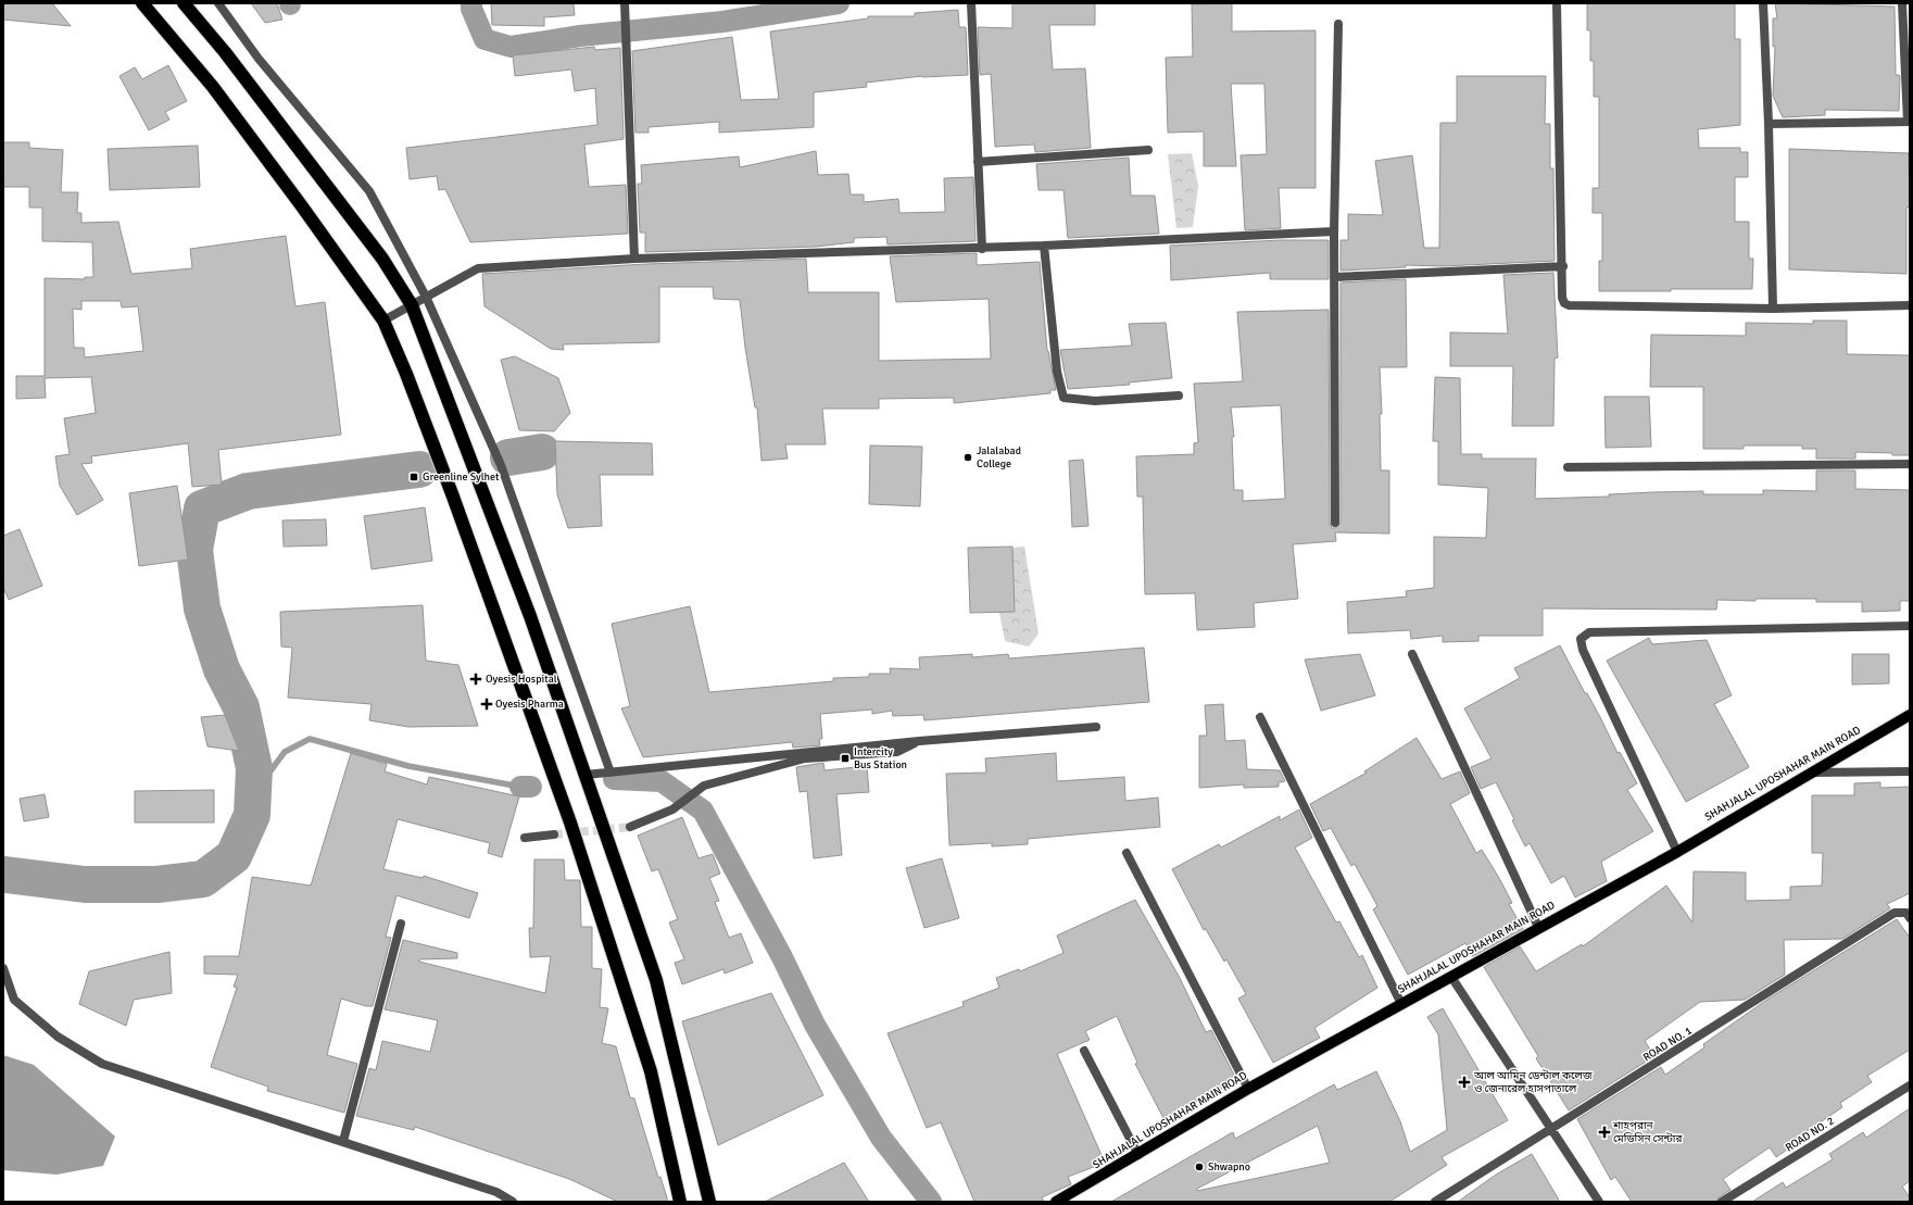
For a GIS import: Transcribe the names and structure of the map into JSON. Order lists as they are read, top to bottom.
{
  "streets": {
    "main road": ["SHAHJALAL UPOSHAHAR MAIN ROAD"],
    "street": ["ROAD NO. 1", "ROAD NO. 2"]
  },
  "places": {
    "other": ["Jalalabad College", "Shwapno"],
    "transit": ["Greenline Sylhet", "Intercity Bus Station"],
    "health": [
      "Oyesis Hospital",
      "Oyesis Pharma",
      "আল আমিন ডেন্টাল কলেজ ও জেনারেল হাসপাতালে",
      "শাহপরান মেডিসিন সেন্টার"
    ]
  }
}
